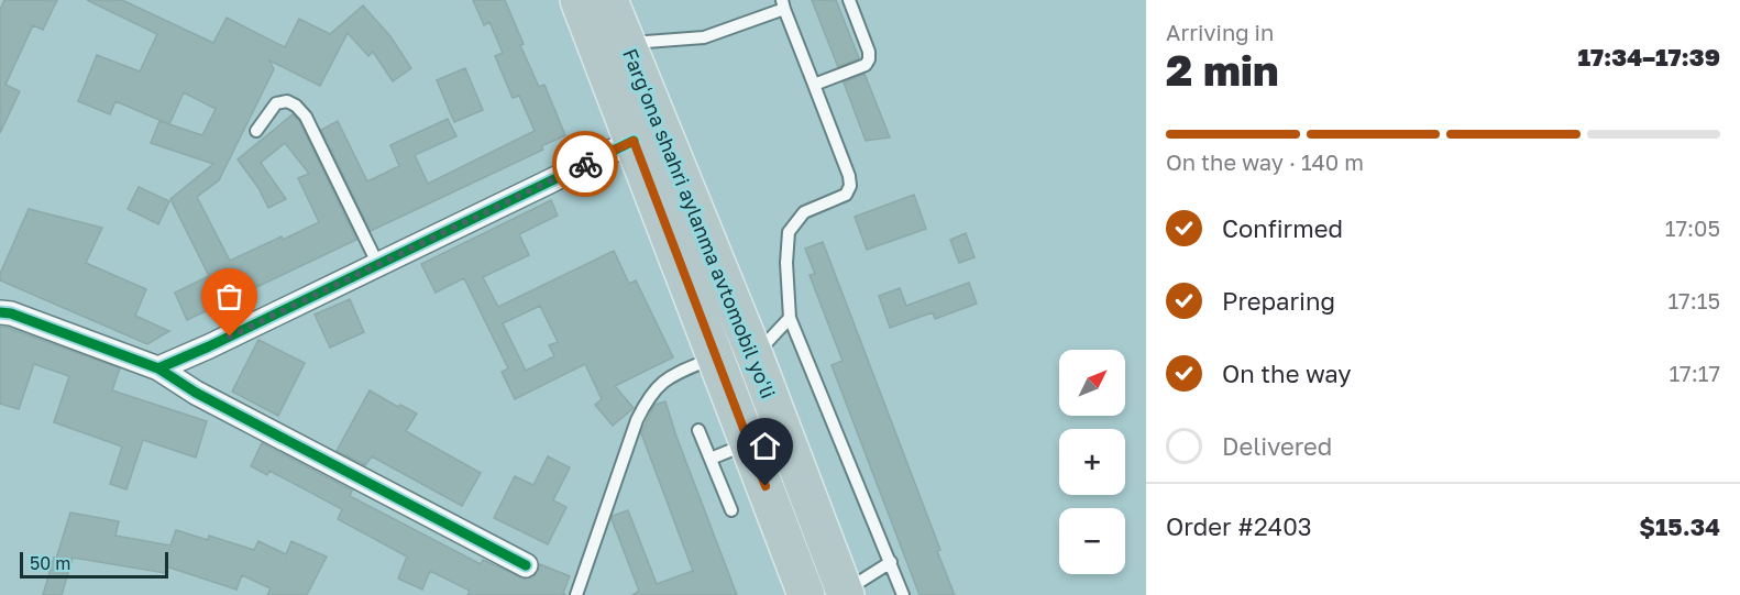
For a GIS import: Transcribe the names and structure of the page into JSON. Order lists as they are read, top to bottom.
{
  "streets": {
    "highway": ["Fargʻona shahri aylanma avtomobil yoʻli"]
  },
  "scale_bar": "50 m",
  "north": "top right",
  "page": {
    "heading": ["2 min", "Arriving in", "17:34–17:39"],
    "panel": ["Order #2403", "$15.34"],
    "bar": "On the way · 140 m",
    "list": [
      ["Confirmed", "17:05"],
      ["Preparing", "17:15"],
      ["On the way", "17:17"],
      "Delivered"
    ],
    "map_buttons": ["+", "−"],
    "scale": "50 m"
  }
}
